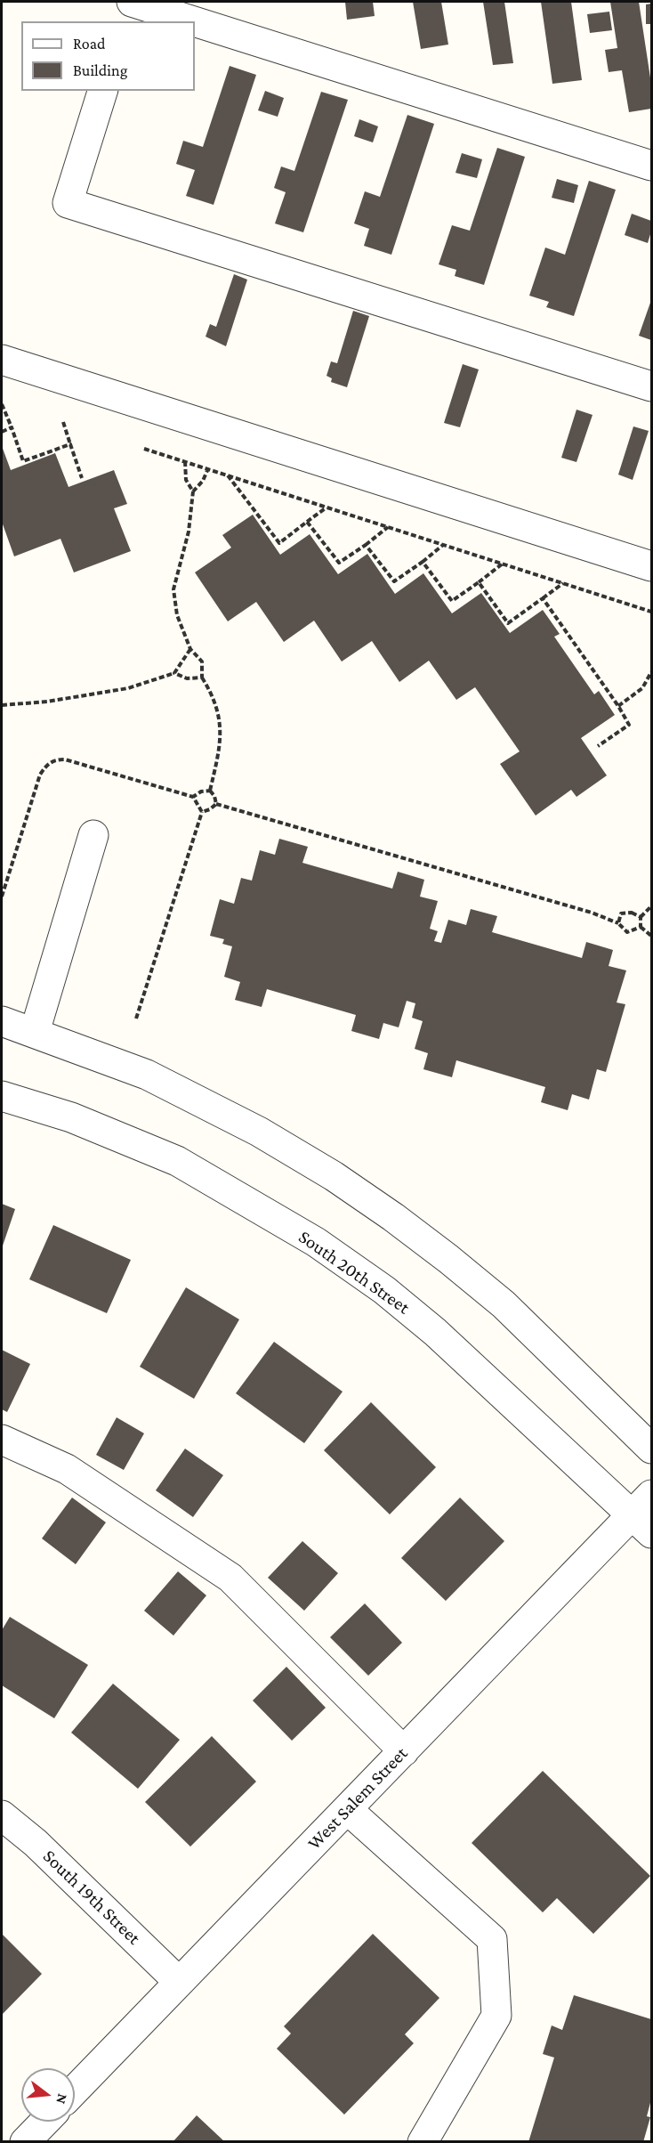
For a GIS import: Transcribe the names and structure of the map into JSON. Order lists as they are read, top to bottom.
{
  "streets": {
    "street": ["South 20th Street", "West Salem Street", "South 19th Street"]
  },
  "crossings": [
    ["South 20th Street", "West Salem Street"],
    ["West Salem Street", "South 19th Street"]
  ],
  "legend": ["Road", "Building"],
  "north": "right"
}
